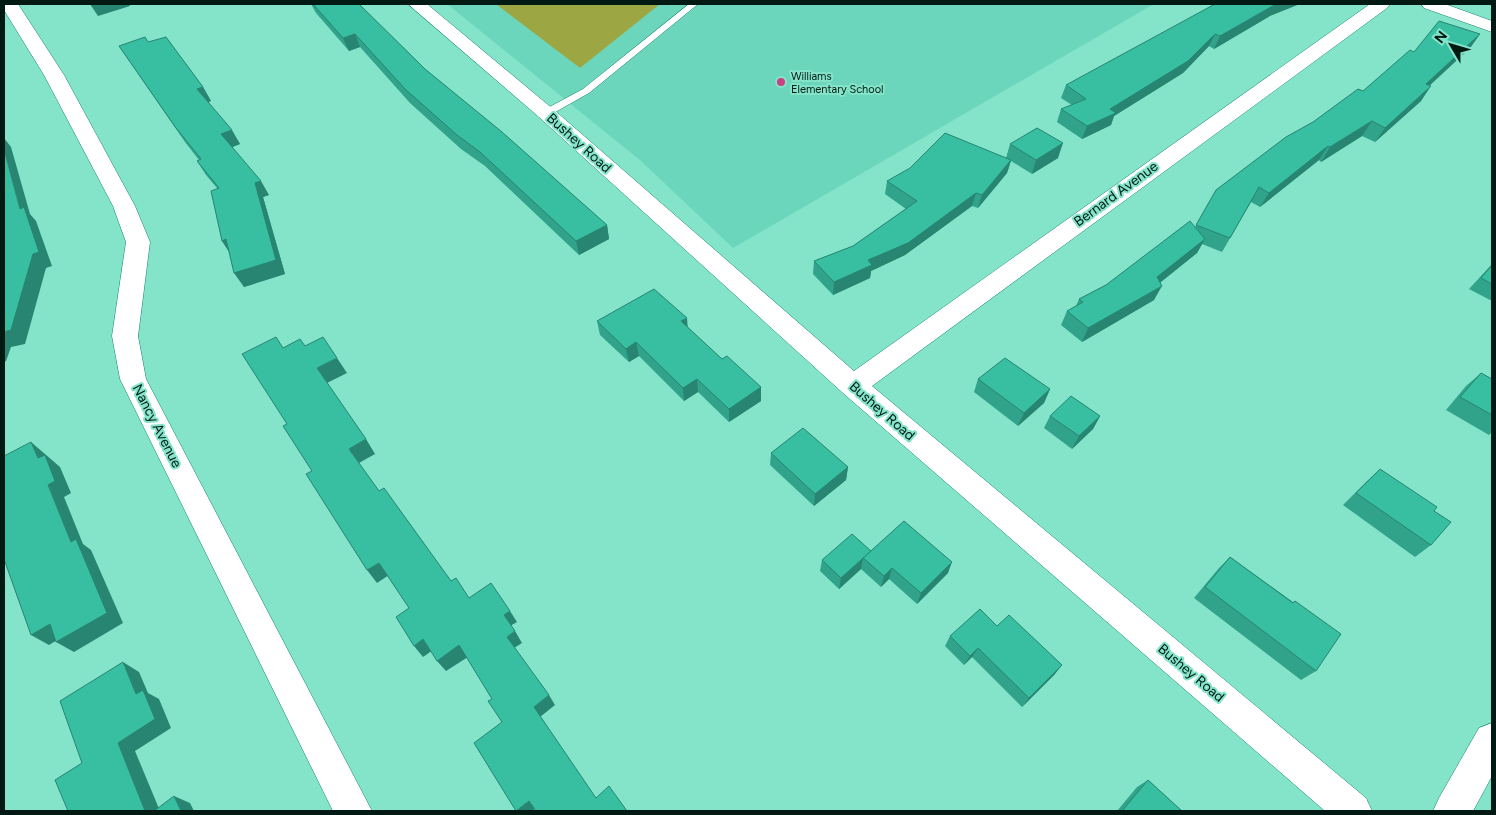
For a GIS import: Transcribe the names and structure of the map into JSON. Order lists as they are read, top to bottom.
{
  "streets": {
    "street": ["Bushey Road", "Bernard Avenue", "Nancy Avenue"]
  },
  "crossings": [
    ["Bushey Road", "Bernard Avenue"]
  ],
  "places": ["Williams Elementary School"],
  "north": "top left"
}
